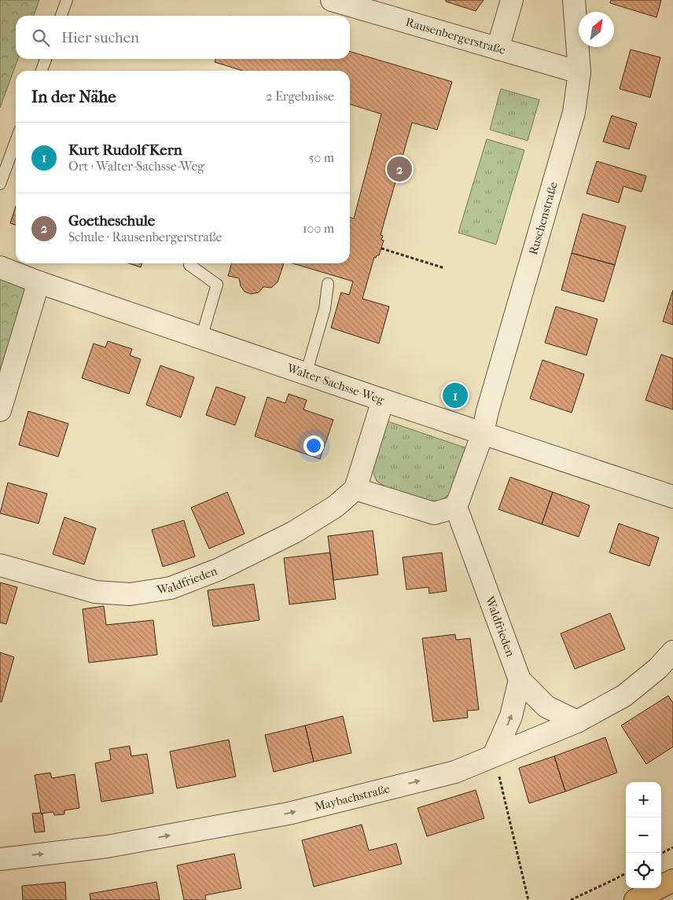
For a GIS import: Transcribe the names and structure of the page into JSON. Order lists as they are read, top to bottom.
{
  "streets": {
    "street": [
      "Rausenbergerstraße",
      "Ruschenstraße",
      "Walter-Sachsse-Weg",
      "Waldfrieden",
      "Maybachstraße"
    ]
  },
  "crossings": [
    ["Rausenbergerstraße", "Ruschenstraße"],
    ["Ruschenstraße", "Walter-Sachsse-Weg"],
    ["Waldfrieden", "Maybachstraße"]
  ],
  "one_way": ["Maybachstraße"],
  "north": "top right",
  "page": {
    "search": "Hier suchen",
    "heading": ["In der Nähe", "2 Ergebnisse"],
    "list": [
      {
        "mark": "1",
        "name": "Kurt Rudolf Kern",
        "note": "Ort · Walter-Sachsse-Weg",
        "value": "50 m"
      },
      {
        "mark": "2",
        "name": "Goetheschule",
        "note": "Schule · Rausenbergerstraße",
        "value": "100 m"
      }
    ],
    "pins": ["2", "1"],
    "map_buttons": ["+", "−"]
  }
}
